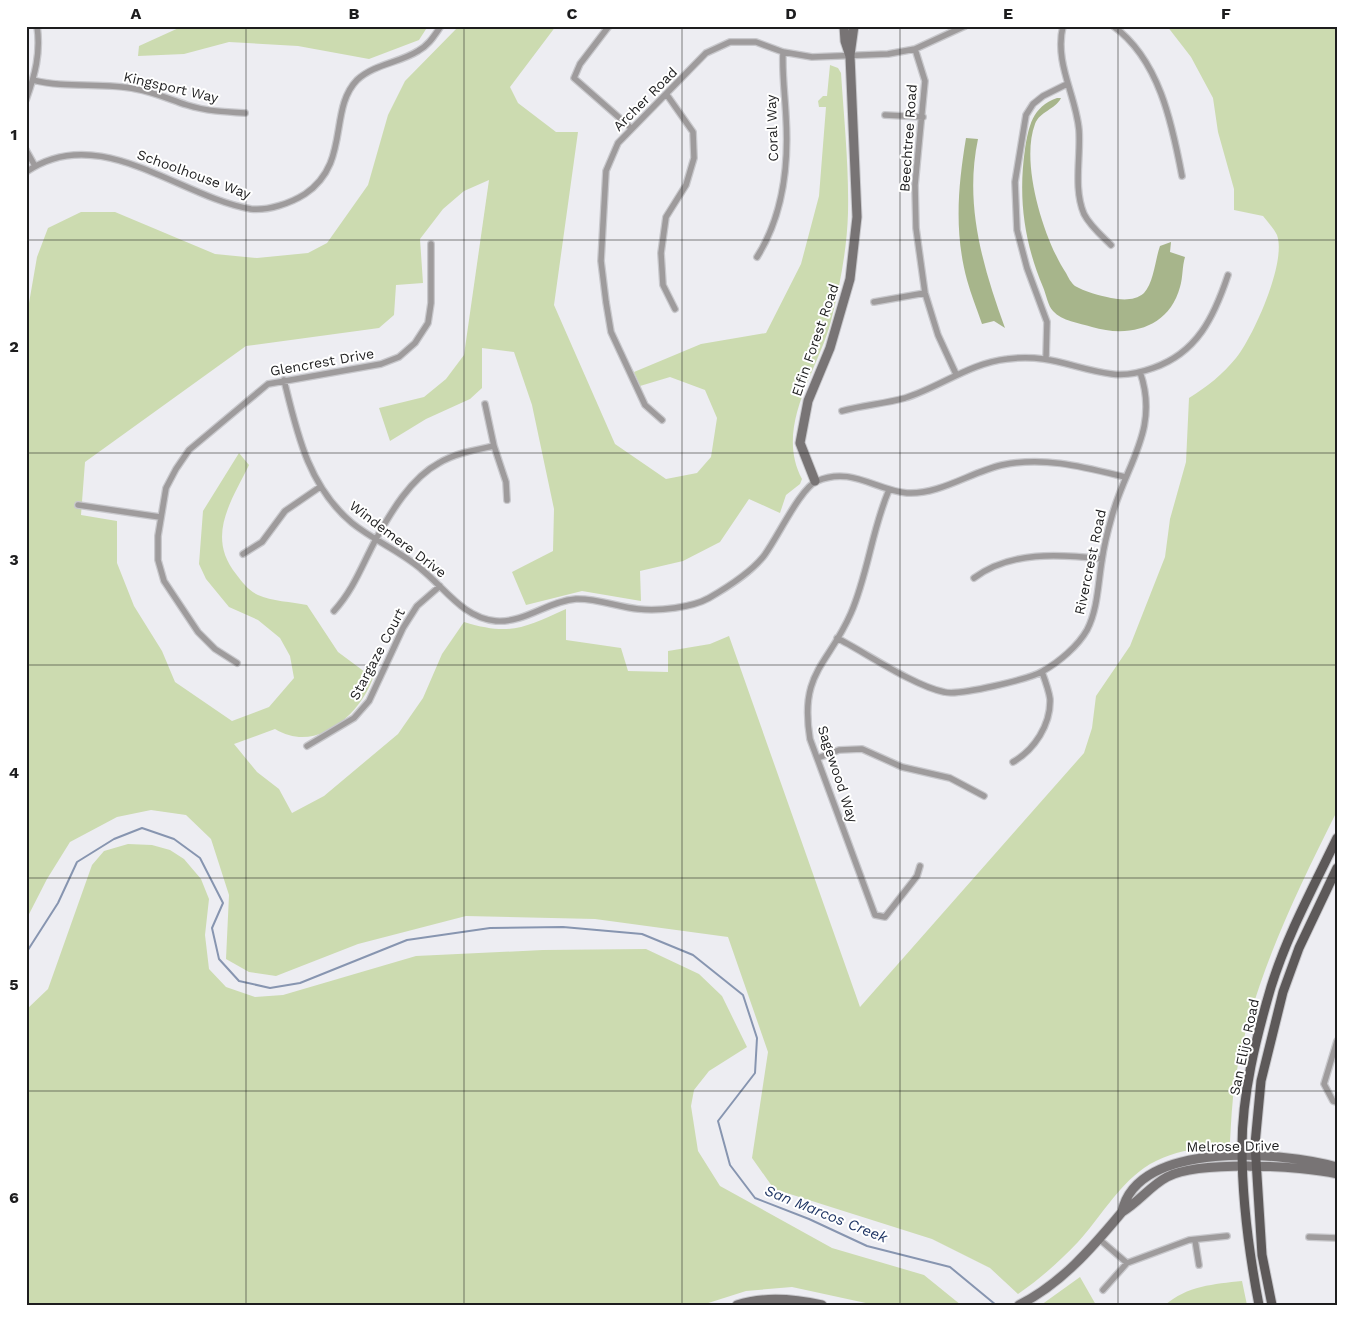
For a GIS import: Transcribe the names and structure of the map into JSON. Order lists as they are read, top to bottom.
{
  "streets": {
    "main road": ["San Elijo Road"],
    "street": [
      "Kingsport Way",
      "Archer Road",
      "Coral Way",
      "Beechtree Road",
      "Schoolhouse Way",
      "Elfin Forest Road",
      "Glencrest Drive",
      "Windemere Drive",
      "Rivercrest Road",
      "Stargaze Court",
      "Sagewood Way",
      "Melrose Drive"
    ]
  },
  "crossings": [
    ["Archer Road", "Coral Way"],
    ["Archer Road", "Beechtree Road"],
    ["Archer Road", "Elfin Forest Road"],
    ["Elfin Forest Road", "Windemere Drive"],
    ["Glencrest Drive", "Windemere Drive"],
    ["Windemere Drive", "Stargaze Court"],
    ["Rivercrest Road", "Sagewood Way"],
    ["San Elijo Road", "Melrose Drive"]
  ],
  "water": ["San Marcos Creek"],
  "grid": {
    "columns": [
      "A",
      "B",
      "C",
      "D",
      "E",
      "F"
    ],
    "rows": [
      "1",
      "2",
      "3",
      "4",
      "5",
      "6"
    ]
  }
}
